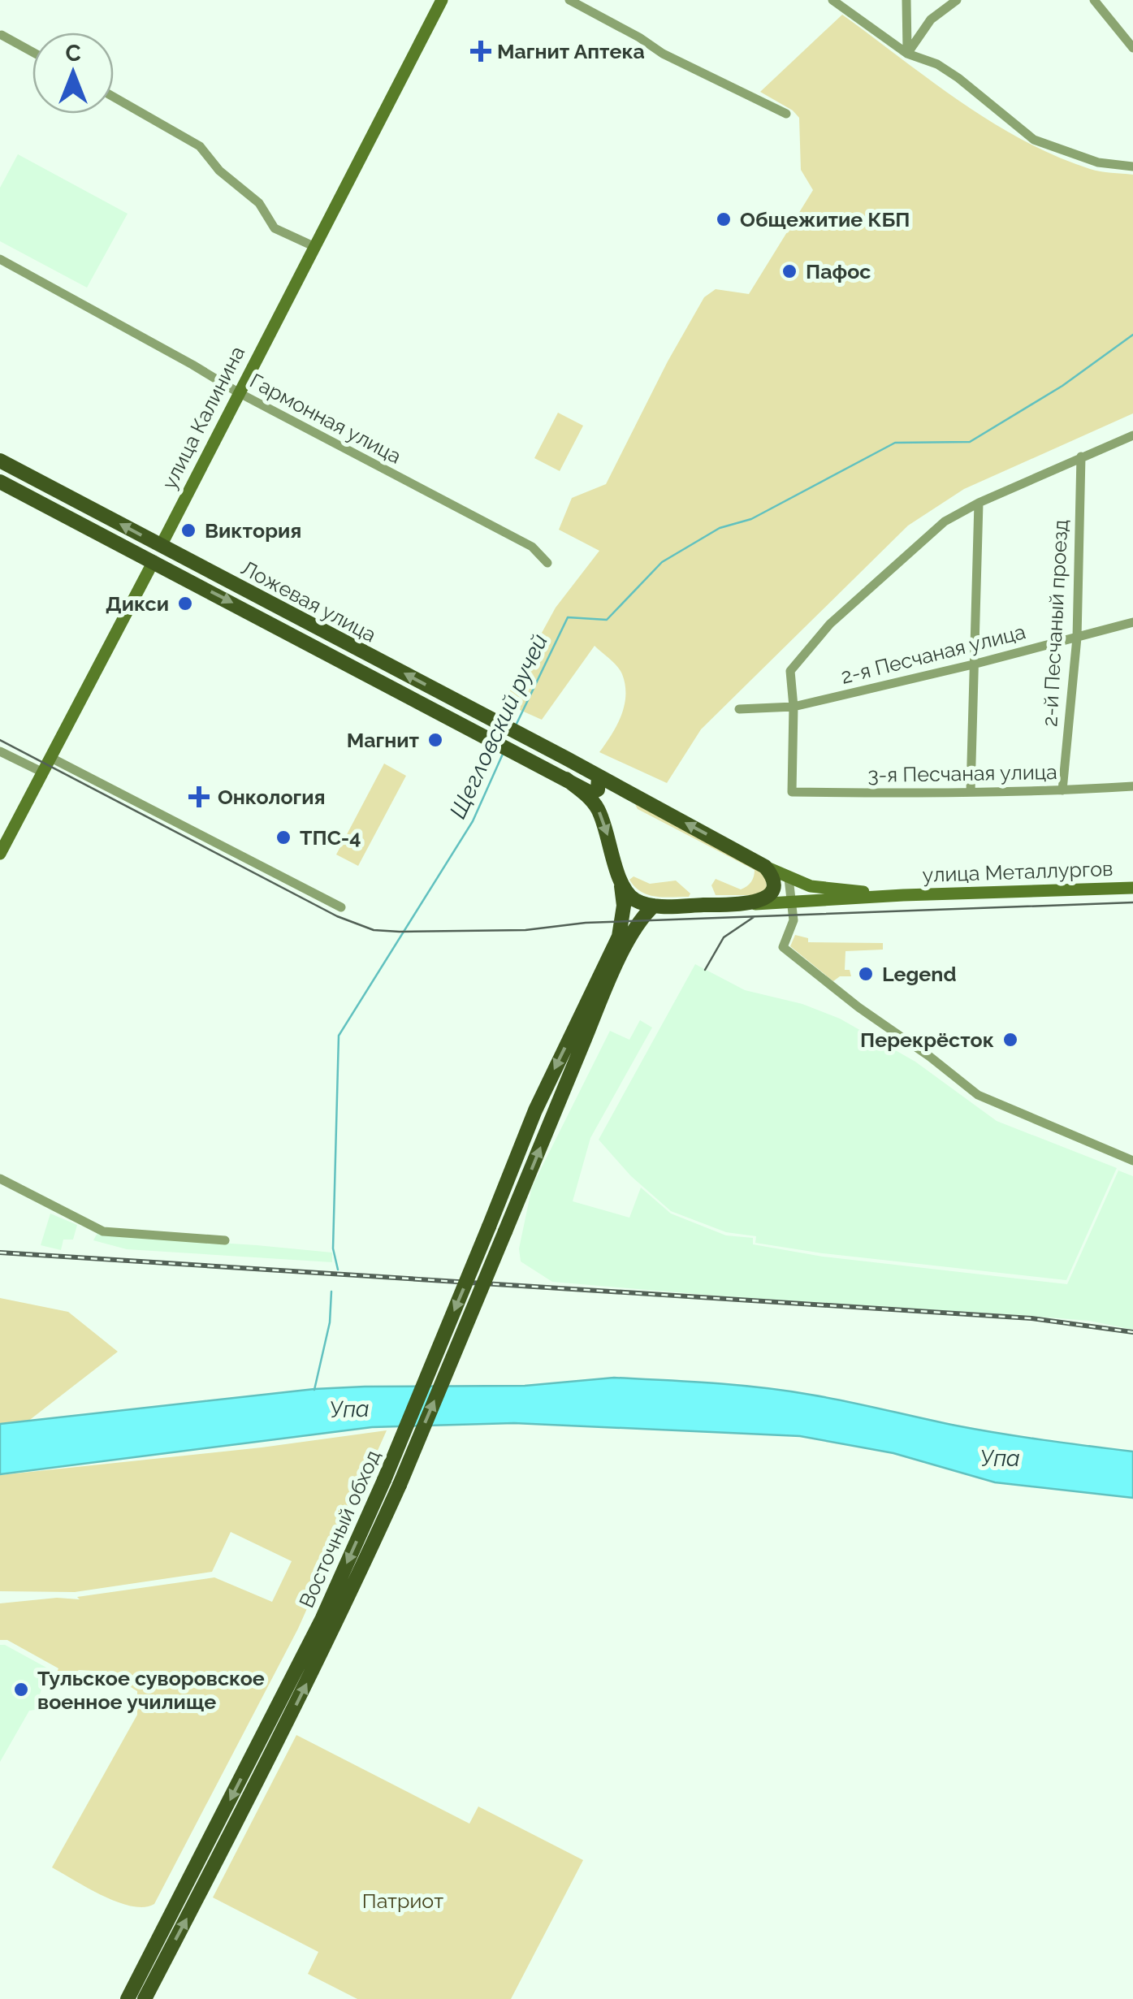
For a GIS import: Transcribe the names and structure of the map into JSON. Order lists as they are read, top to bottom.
{
  "streets": {
    "main road": ["улица Калинина", "Ложевая улица", "Восточный обход"],
    "street": [
      "Гармонная улица",
      "2-й Песчаный проезд",
      "2-я Песчаная улица",
      "3-я Песчаная улица",
      "улица Металлургов"
    ]
  },
  "crossings": [
    ["улица Калинина", "Гармонная улица"],
    ["улица Калинина", "Ложевая улица"],
    ["Ложевая улица", "улица Металлургов"],
    ["Ложевая улица", "Восточный обход"],
    ["2-й Песчаный проезд", "2-я Песчаная улица"],
    ["2-й Песчаный проезд", "3-я Песчаная улица"],
    ["2-я Песчаная улица", "3-я Песчаная улица"]
  ],
  "water": ["Щегловский ручей", "Упа"],
  "parks": ["Патриот"],
  "places": {
    "health": ["Магнит Аптека", "Онкология"],
    "other": [
      "Общежитие КБП",
      "Пафос",
      "Виктория",
      "Дикси",
      "Магнит",
      "ТПС-4",
      "Legend",
      "Перекрёсток",
      "Тульское суворовское военное училище"
    ]
  },
  "north": "top"
}
